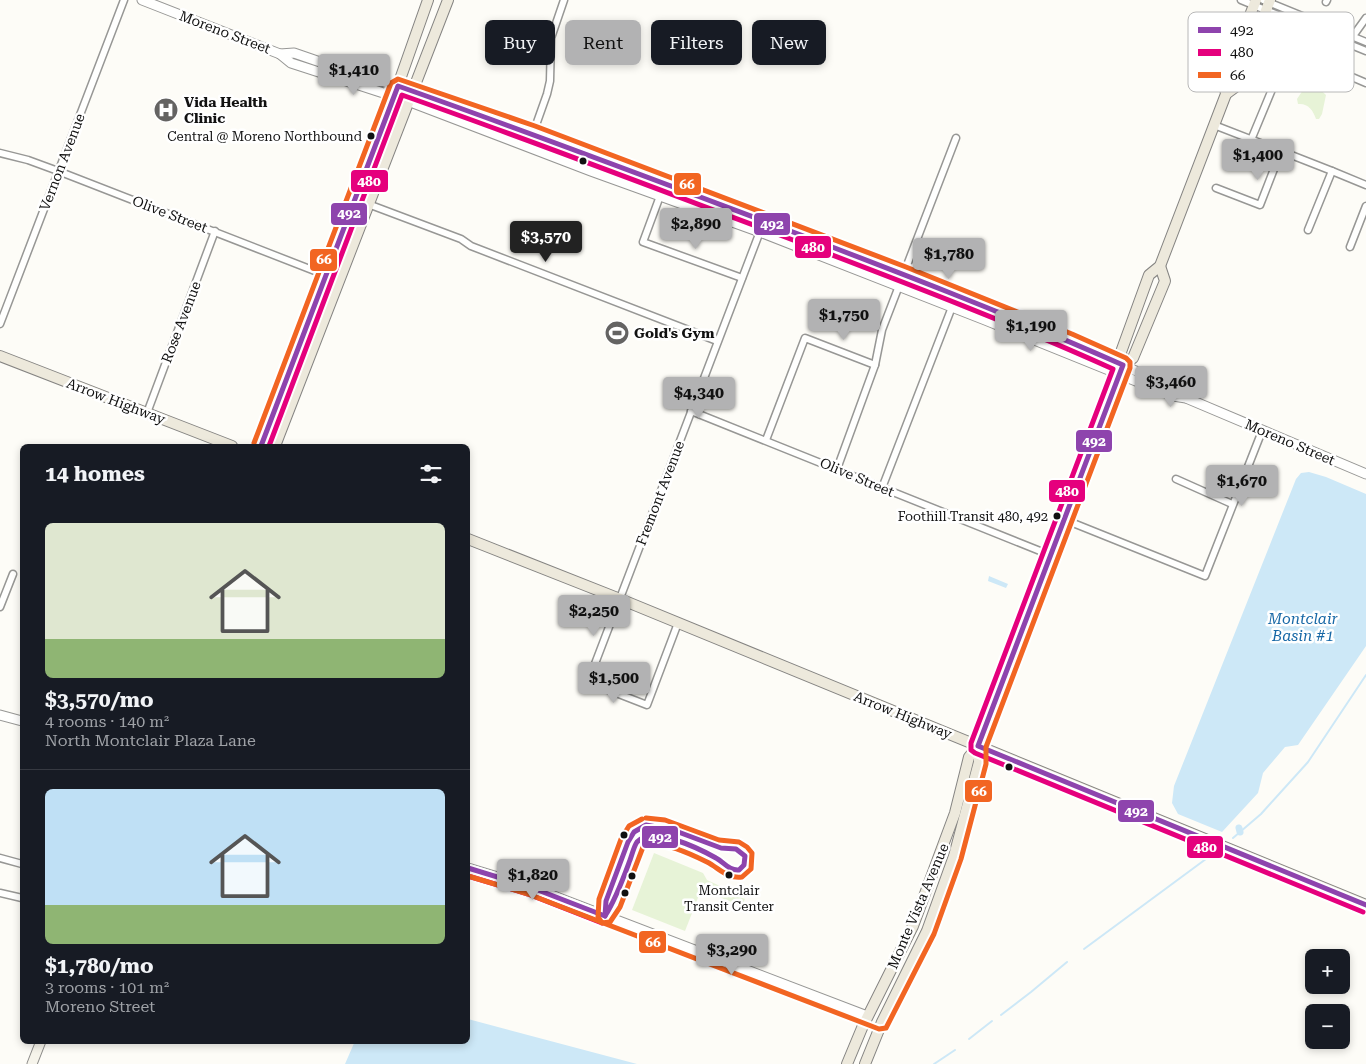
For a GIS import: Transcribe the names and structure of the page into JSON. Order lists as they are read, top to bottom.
{
  "streets": {
    "main road": ["Arrow Highway", "Monte Vista Avenue"],
    "street": [
      "Moreno Street",
      "Vernon Avenue",
      "Olive Street",
      "Rose Avenue",
      "Fremont Avenue"
    ]
  },
  "crossings": [
    ["Moreno Street", "Fremont Avenue"],
    ["Moreno Street", "Monte Vista Avenue"],
    ["Vernon Avenue", "Olive Street"],
    ["Olive Street", "Rose Avenue"],
    ["Olive Street", "Fremont Avenue"],
    ["Olive Street", "Monte Vista Avenue"],
    ["Rose Avenue", "Arrow Highway"],
    ["Arrow Highway", "Fremont Avenue"],
    ["Arrow Highway", "Monte Vista Avenue"]
  ],
  "water": ["Montclair Basin #1"],
  "places": {
    "hospital": ["Vida Health Clinic"],
    "other": ["Central @ Moreno Northbound", "Foothill Transit 480, 492", "Montclair Transit Center"],
    "sports": ["Gold's Gym"]
  },
  "lines": ["transit line 66", "transit line 492", "transit line 480"],
  "legend": ["492", "480", "66"],
  "page": {
    "chip": [
      "Buy",
      "Rent",
      "Filters",
      "New"
    ],
    "price": [
      "$1,410",
      "$1,400",
      "$2,890",
      "$3,570",
      "$1,780",
      "$1,750",
      "$1,190",
      "$3,460",
      "$4,340",
      "$1,670",
      "$2,250",
      "$1,500",
      "$1,820",
      "$3,290"
    ],
    "heading": "14 homes",
    "list": [
      {
        "name": "$3,570/mo",
        "note": "4 rooms · 140 m² · North Montclair Plaza Lane"
      },
      {
        "name": "$1,780/mo",
        "note": "3 rooms · 101 m² · Moreno Street"
      }
    ],
    "map_buttons": ["+", "−"]
  }
}
